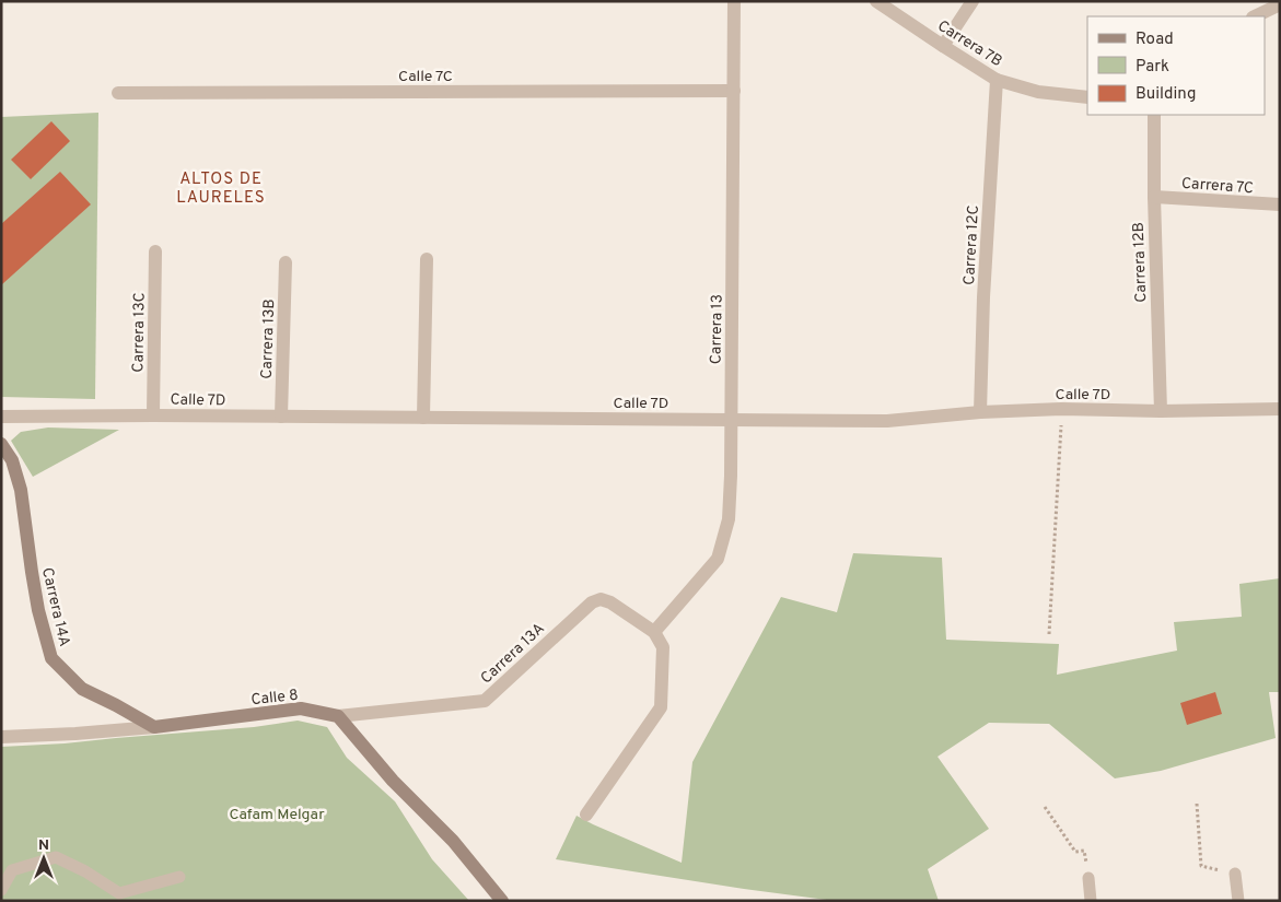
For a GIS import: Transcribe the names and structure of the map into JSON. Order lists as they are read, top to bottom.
{
  "streets": {
    "main road": ["Carrera 14A", "Calle 8"],
    "street": [
      "Carrera 7B",
      "Calle 7C",
      "Carrera 7C",
      "Carrera 12C",
      "Carrera 12B",
      "Carrera 13",
      "Carrera 13C",
      "Carrera 13B",
      "Calle 7D",
      "Carrera 13A"
    ]
  },
  "crossings": [
    ["Carrera 7B", "Carrera 12C"],
    ["Calle 7C", "Carrera 13"],
    ["Carrera 7C", "Carrera 12B"],
    ["Carrera 12C", "Calle 7D"],
    ["Carrera 12B", "Calle 7D"],
    ["Carrera 13", "Calle 7D"],
    ["Carrera 13", "Carrera 13A"],
    ["Carrera 13C", "Calle 7D"],
    ["Carrera 13B", "Calle 7D"],
    ["Carrera 14A", "Calle 8"],
    ["Carrera 13A", "Calle 8"]
  ],
  "districts": ["ALTOS DE LAURELES"],
  "parks": ["Cafam Melgar"],
  "legend": ["Road", "Park", "Building"],
  "north": "top"
}
